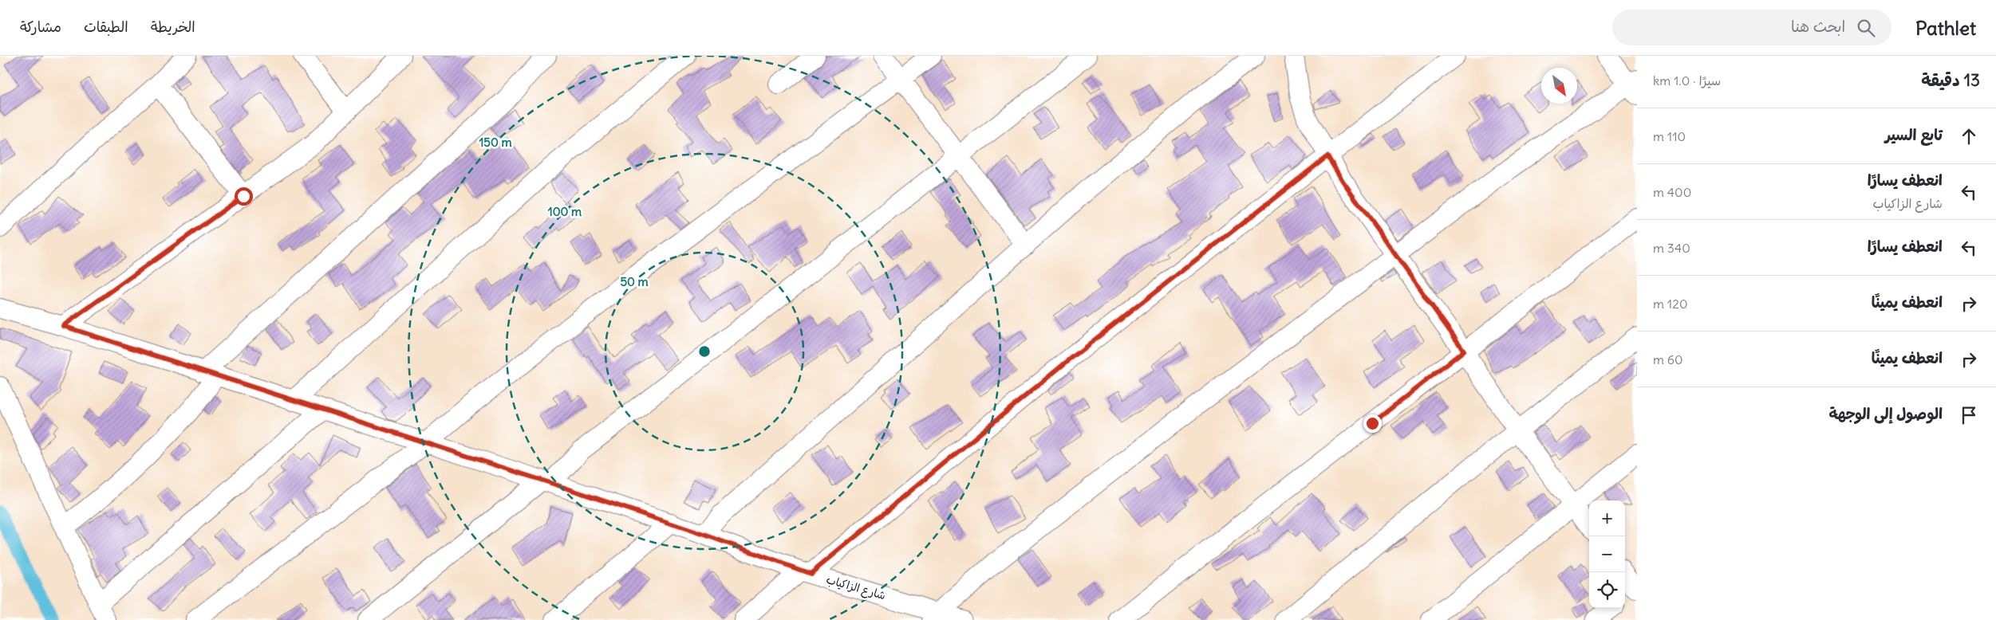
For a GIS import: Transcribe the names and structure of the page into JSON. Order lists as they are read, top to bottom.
{
  "streets": {
    "street": ["شارع الزاكياب"]
  },
  "north": "bottom right",
  "page": {
    "header": "Pathlet",
    "search": "ابحث هنا",
    "nav": ["الخريطة", "الطبقات", "مشاركة"],
    "heading": ["13 دقيقة", "سيرًا · 1.0 km"],
    "list": [
      ["تابع السير", "110 m"],
      ["انعطف يسارًا", "شارع الزاكياب", "400 m"],
      ["انعطف يسارًا", "340 m"],
      ["انعطف يمينًا", "120 m"],
      ["انعطف يمينًا", "60 m"],
      "الوصول إلى الوجهة"
    ],
    "map_buttons": ["+", "−"]
  },
  "rings": ["150 m", "100 m", "50 m"]
}
